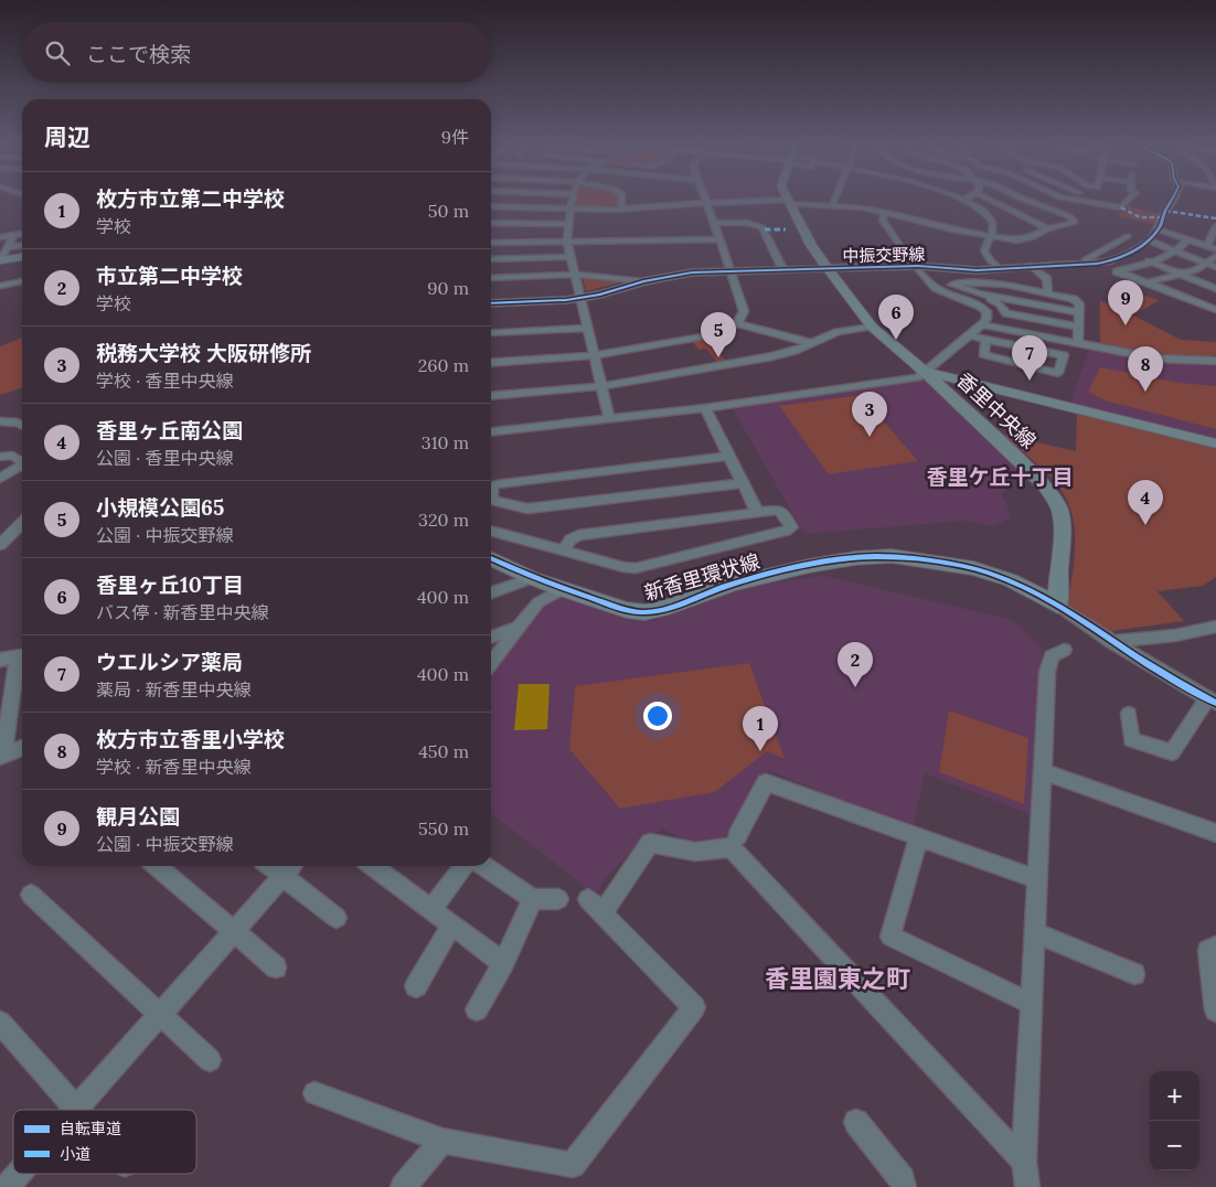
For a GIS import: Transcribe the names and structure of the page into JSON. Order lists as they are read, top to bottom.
{
  "streets": {
    "street": ["中振交野線", "香里中央線", "新香里環状線"]
  },
  "crossings": [
    ["中振交野線", "香里中央線"],
    ["香里中央線", "新香里環状線"]
  ],
  "districts": ["香里ケ丘十丁目", "香里園東之町"],
  "legend": ["自転車道", "小道"],
  "page": {
    "search": "ここで検索",
    "heading": ["周辺", "9件"],
    "list": [
      {
        "mark": "1",
        "name": "枚方市立第二中学校",
        "note": "学校",
        "value": "50 m"
      },
      {
        "mark": "2",
        "name": "市立第二中学校",
        "note": "学校",
        "value": "90 m"
      },
      {
        "mark": "3",
        "name": "税務大学校 大阪研修所",
        "note": "学校 · 香里中央線",
        "value": "260 m"
      },
      {
        "mark": "4",
        "name": "香里ヶ丘南公園",
        "note": "公園 · 香里中央線",
        "value": "310 m"
      },
      {
        "mark": "5",
        "name": "小規模公園65",
        "note": "公園 · 中振交野線",
        "value": "320 m"
      },
      {
        "mark": "6",
        "name": "香里ヶ丘10丁目",
        "note": "バス停 · 新香里中央線",
        "value": "400 m"
      },
      {
        "mark": "7",
        "name": "ウエルシア薬局",
        "note": "薬局 · 新香里中央線",
        "value": "400 m"
      },
      {
        "mark": "8",
        "name": "枚方市立香里小学校",
        "note": "学校 · 新香里中央線",
        "value": "450 m"
      },
      {
        "mark": "9",
        "name": "観月公園",
        "note": "公園 · 中振交野線",
        "value": "550 m"
      }
    ],
    "pins": [
      "9",
      "6",
      "5",
      "7",
      "8",
      "3",
      "4",
      "2",
      "1"
    ],
    "map_buttons": ["+", "−"]
  }
}
